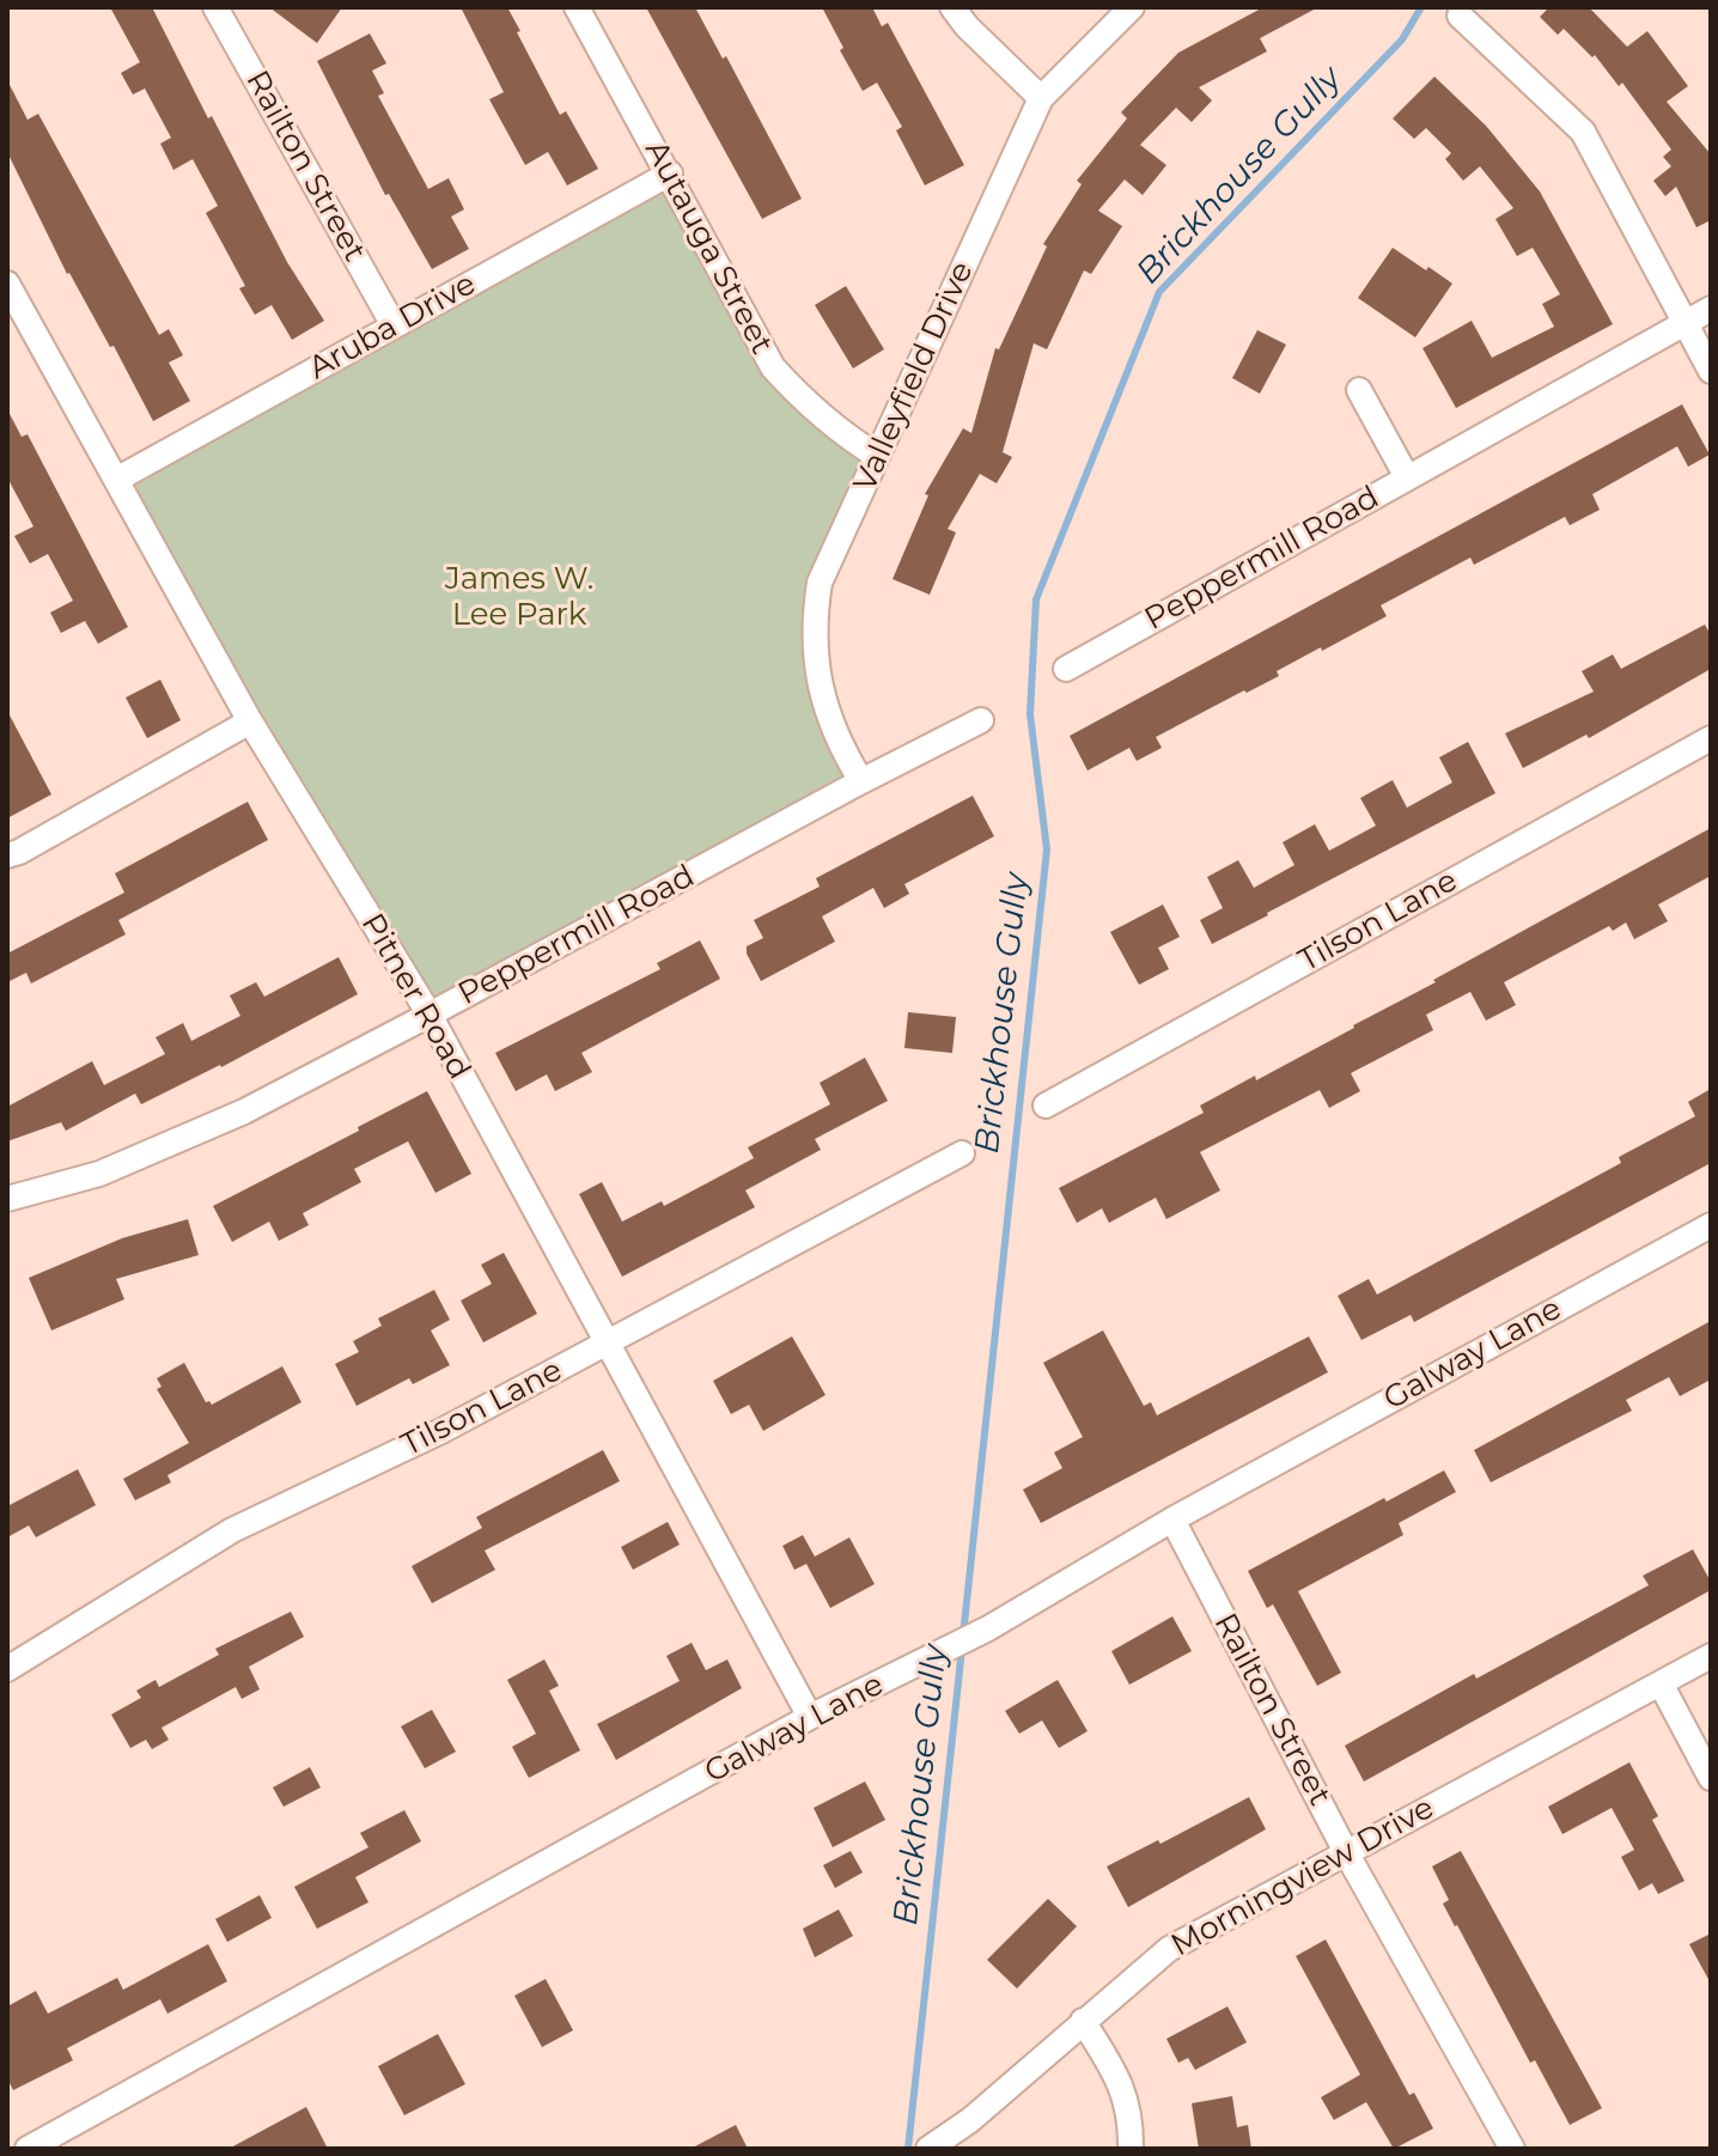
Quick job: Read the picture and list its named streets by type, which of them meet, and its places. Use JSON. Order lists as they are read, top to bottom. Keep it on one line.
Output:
{"streets":{"street":["Railton Street","Autauga Street","Aruba Drive","Valleyfield Drive","Peppermill Road","Tilson Lane","Pitner Road","Galway Lane","Morningview Drive"]},"crossings":[["Railton Street","Aruba Drive"],["Railton Street","Galway Lane"],["Railton Street","Morningview Drive"],["Autauga Street","Aruba Drive"],["Autauga Street","Valleyfield Drive"],["Aruba Drive","Pitner Road"],["Valleyfield Drive","Peppermill Road"],["Peppermill Road","Pitner Road"],["Tilson Lane","Pitner Road"],["Pitner Road","Galway Lane"]],"water":["Brickhouse Gully"],"parks":["James W. Lee Park"]}
